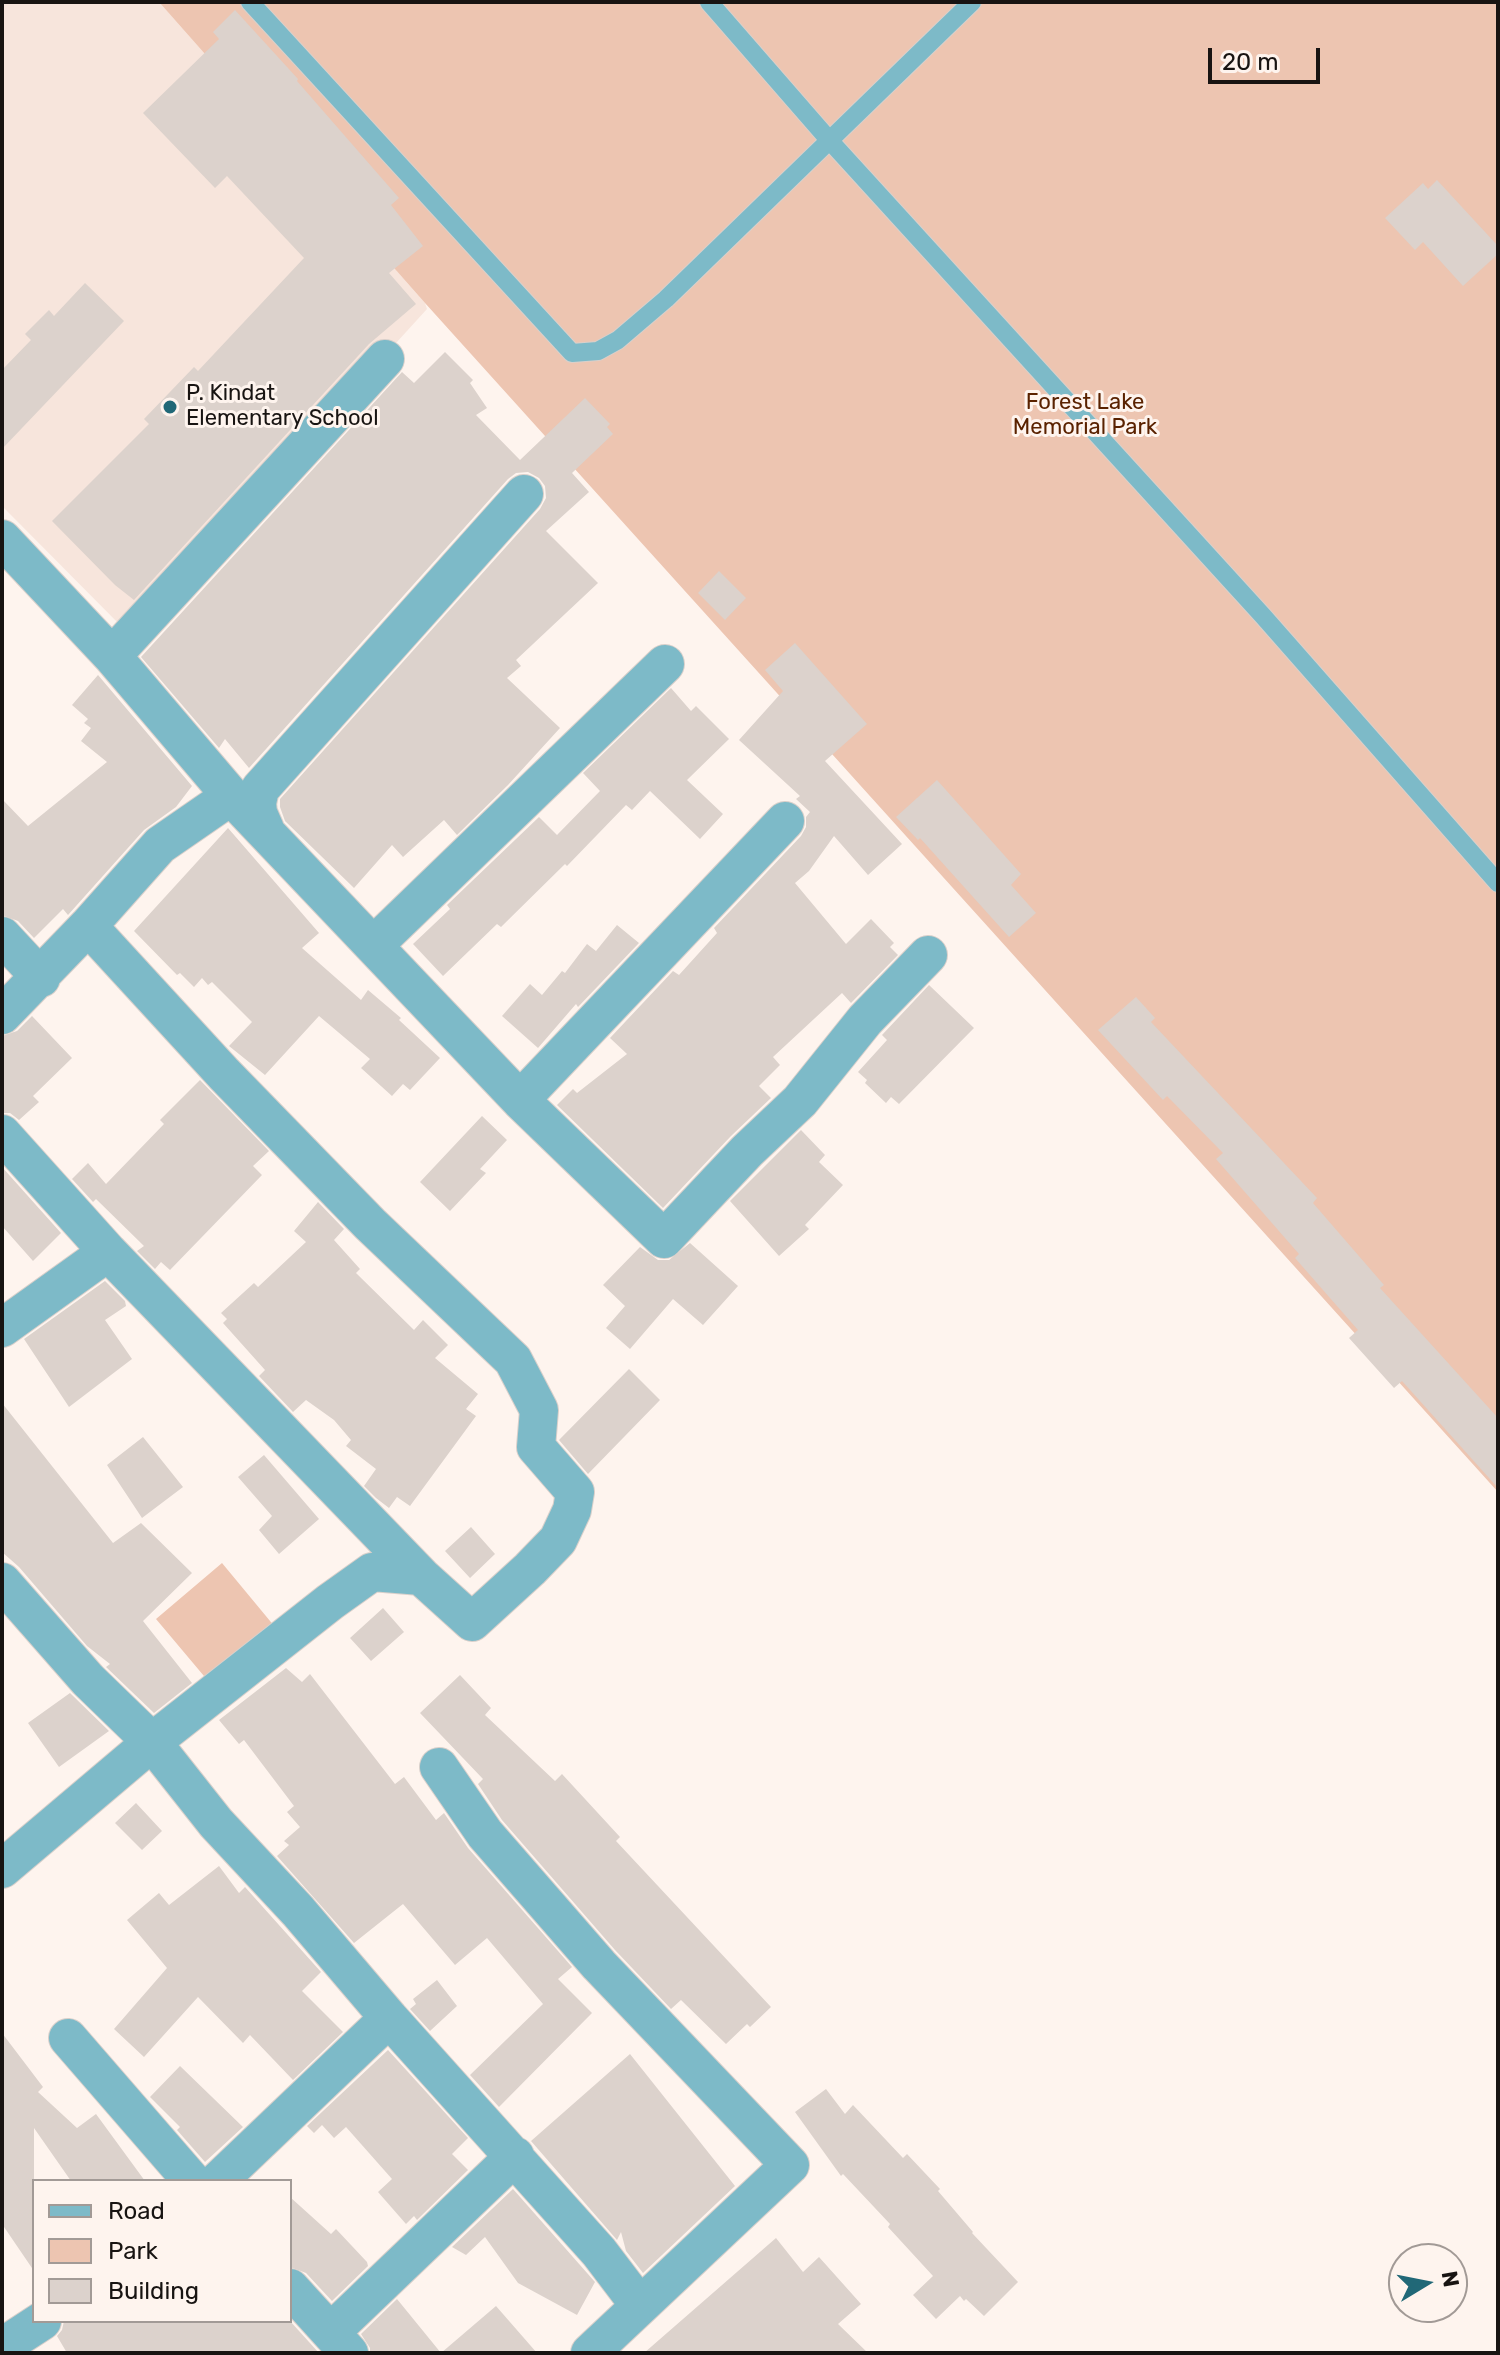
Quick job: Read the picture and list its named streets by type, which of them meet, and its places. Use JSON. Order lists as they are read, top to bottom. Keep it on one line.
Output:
{"parks":["Forest Lake Memorial Park"],"places":["P. Kindat Elementary School"],"legend":["Road","Park","Building"],"scale_bar":"20 m","north":"right"}
